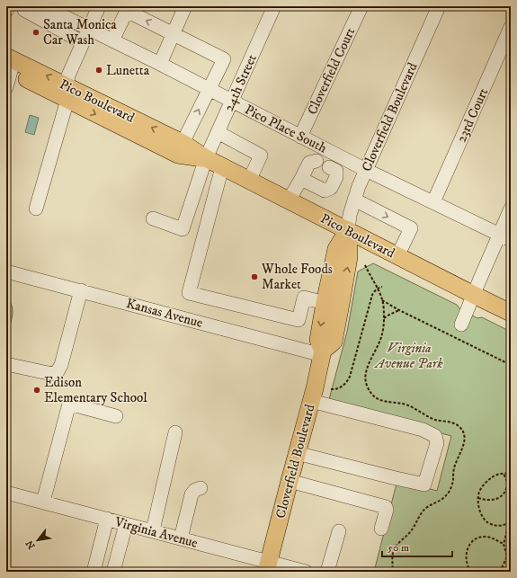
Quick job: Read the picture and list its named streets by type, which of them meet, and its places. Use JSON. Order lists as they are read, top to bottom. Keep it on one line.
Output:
{"streets":{"main road":["Pico Boulevard","Cloverfield Boulevard"],"street":["Cloverfield Court","24th Street","23rd Court","Pico Place South","Kansas Avenue","Virginia Avenue"]},"crossings":[["Cloverfield Court","Pico Place South"],["24th Street","Pico Boulevard"],["24th Street","Pico Place South"],["Pico Boulevard","Cloverfield Boulevard"],["23rd Court","Pico Place South"],["Cloverfield Boulevard","Pico Place South"],["Cloverfield Boulevard","Kansas Avenue"],["Cloverfield Boulevard","Virginia Avenue"]],"parks":["Virginia Avenue Park"],"places":["Santa Monica Car Wash","Lunetta","Whole Foods Market","Edison Elementary School"],"scale_bar":"50 m","north":"bottom left"}
